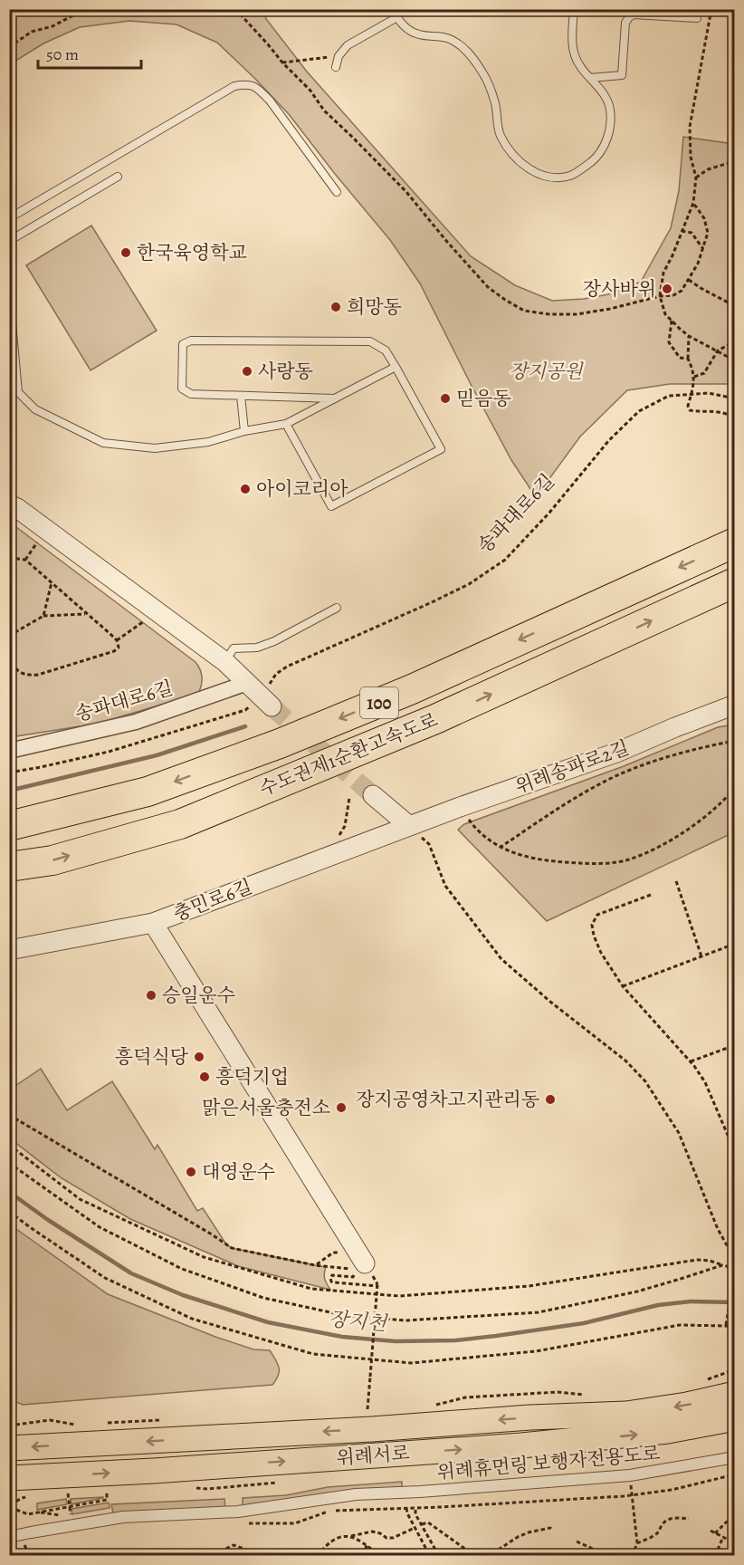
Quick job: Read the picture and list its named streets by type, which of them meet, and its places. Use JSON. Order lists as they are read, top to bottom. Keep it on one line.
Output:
{"streets":{"highway":["100","수도권제1순환고속도로"],"main road":["위례서로"],"street":["송파대로6길","위례송파로2길","충민로6길","위례휴먼링 보행자전용도로"]},"crossings":[["위례송파로2길","충민로6길"]],"water":["장지천"],"parks":["장지공원"],"places":["한국육영학교","장사바위","희망동","사랑동","믿음동","아이코리아","승일운수","흥덕식당","흥덕기업","장지공영차고지관리동","맑은서울충전소","대영운수"],"scale_bar":"50 m"}
